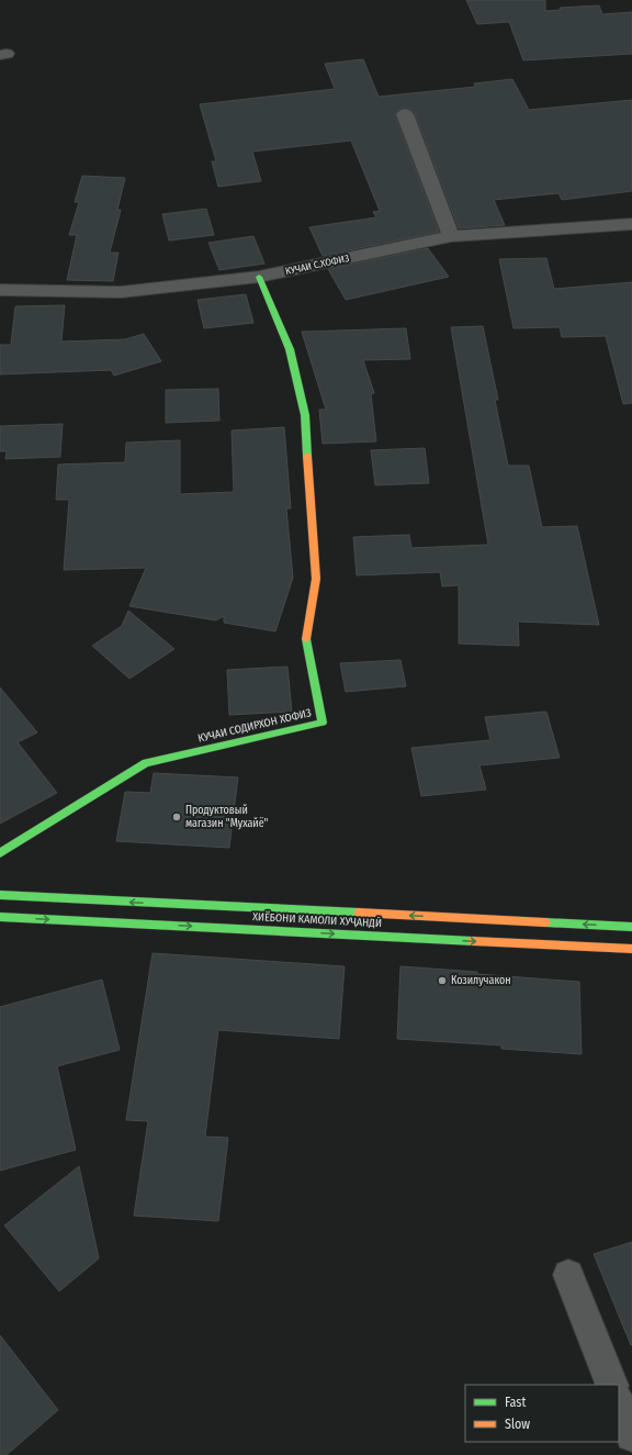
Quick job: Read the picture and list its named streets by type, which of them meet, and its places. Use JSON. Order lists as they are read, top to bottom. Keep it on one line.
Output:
{"streets":{"main road":["КУЧАИ СОДИРХОН ХОФИЗ","ХИЁБОНИ КАМОЛИ ХУҶАНДӢ"],"street":["КУЧАИ С.ХОФИЗ"]},"crossings":[["КУЧАИ С.ХОФИЗ","КУЧАИ СОДИРХОН ХОФИЗ"]],"places":["Продуктовый магазин \"Мухайё\"","Козилучакон"],"legend":["Fast","Slow"]}
